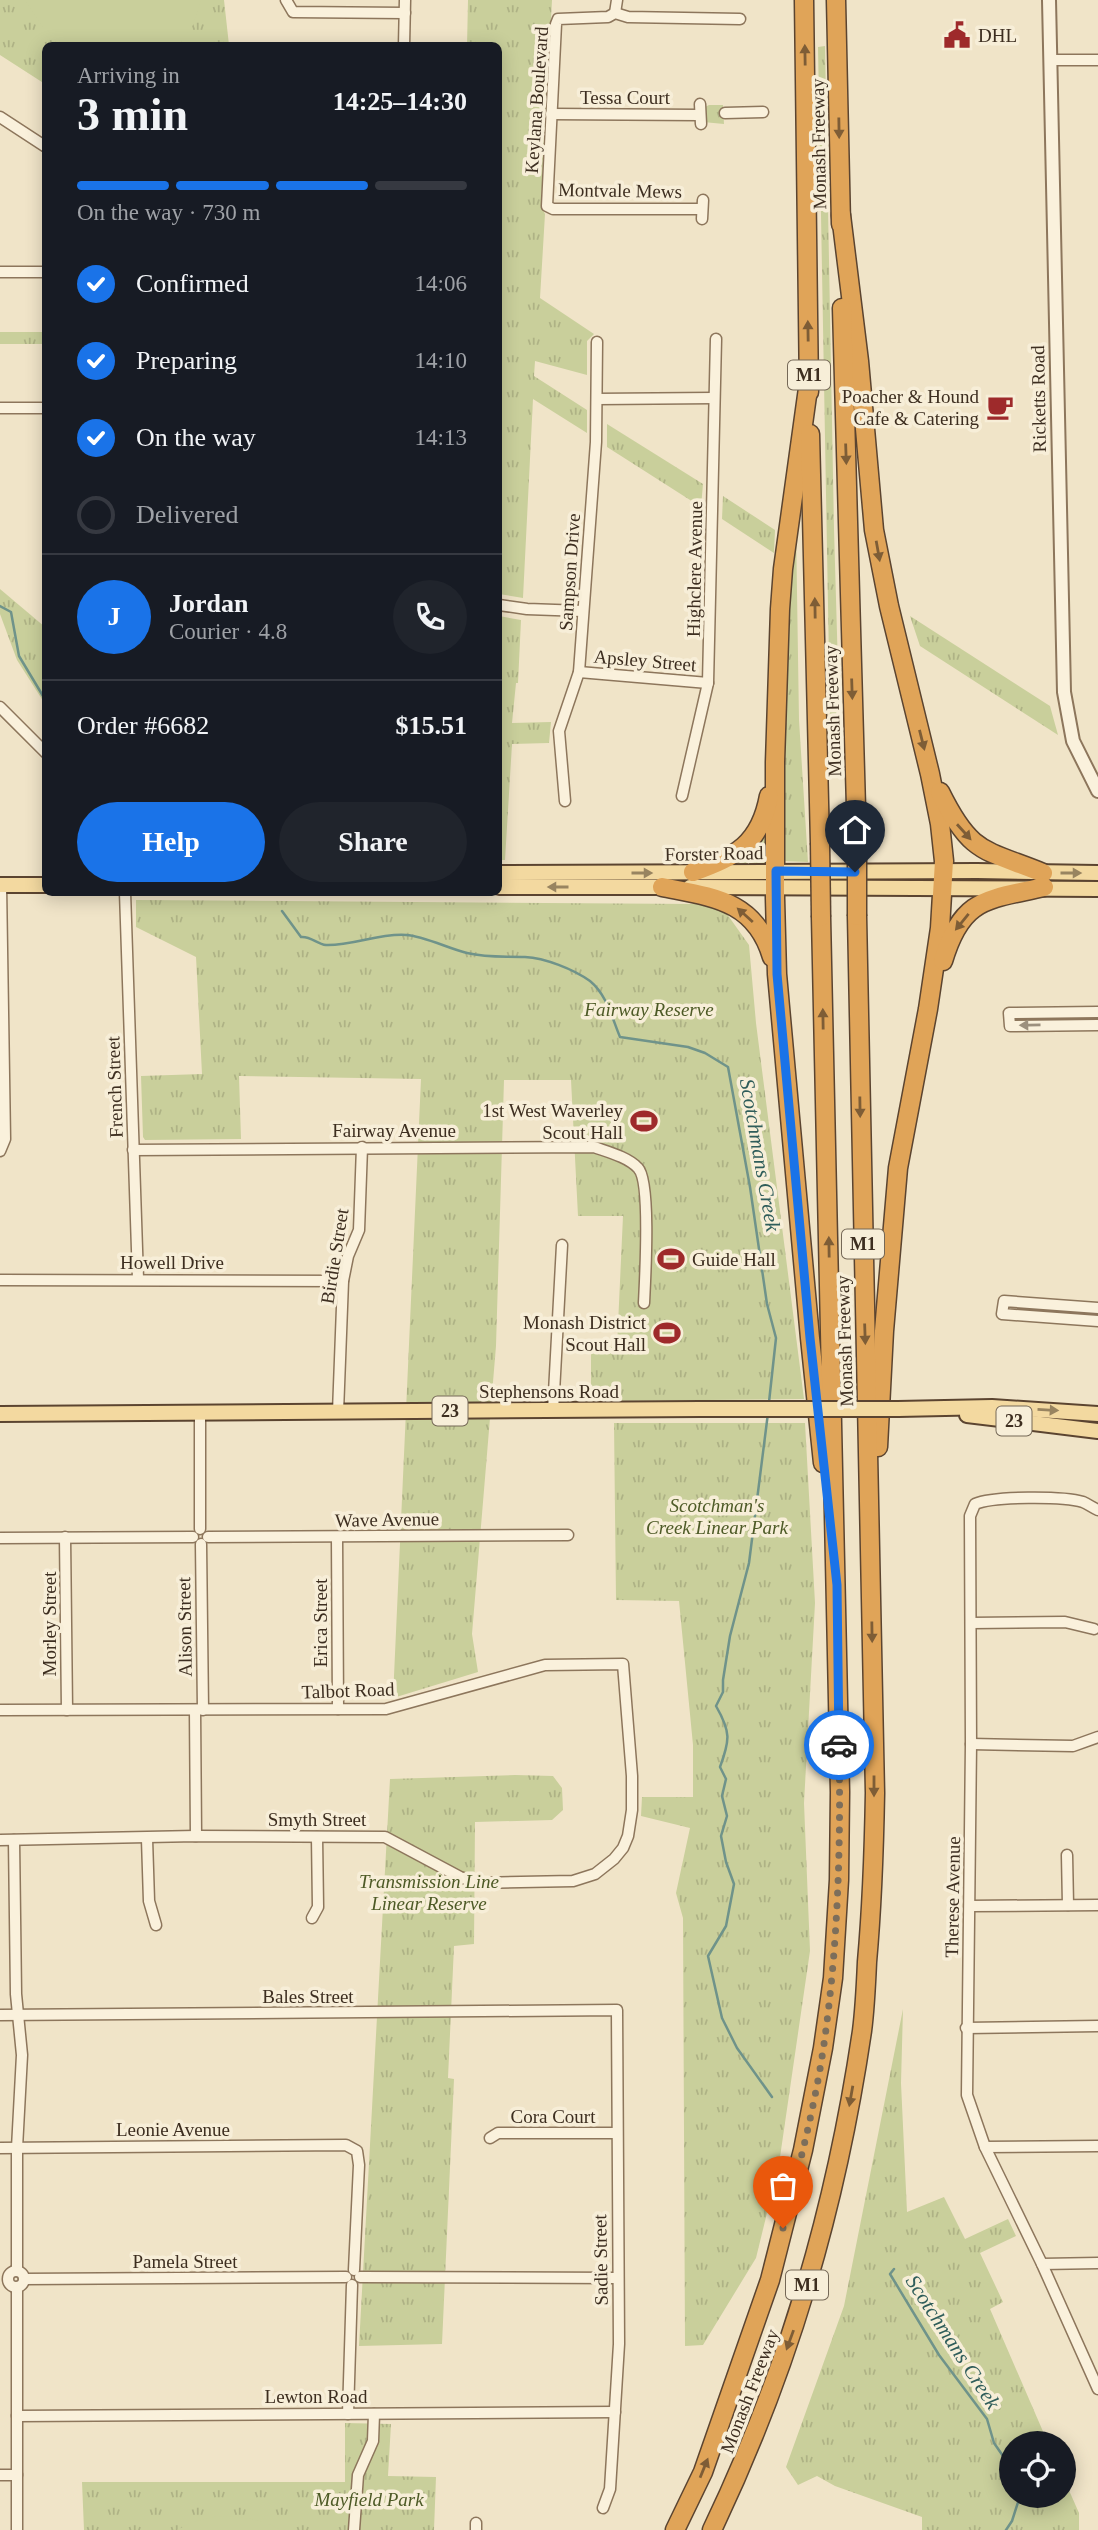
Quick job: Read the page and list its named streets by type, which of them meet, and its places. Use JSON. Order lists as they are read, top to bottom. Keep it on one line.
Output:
{"streets":{"highway":["Monash Freeway","M1"],"main road":["Forster Road","Stephensons Road","23"],"street":["Tessa Court","Keylana Boulevard","Montvale Mews","Ricketts Road","Highclere Avenue","Sampson Drive","Apsley Street","French Street","Fairway Avenue","Birdie Street","Howell Drive","Wave Avenue","Erica Street","Morley Street","Alison Street","Talbot Road","Smyth Street","Therese Avenue","Bales Street","Cora Court","Leonie Avenue","Sadie Street","Pamela Street","Lewton Road"]},"crossings":[["Tessa Court","Keylana Boulevard"],["Keylana Boulevard","Montvale Mews"],["Highclere Avenue","Apsley Street"],["Sampson Drive","Apsley Street"],["French Street","Fairway Avenue"],["French Street","Howell Drive"],["Fairway Avenue","Birdie Street"],["Birdie Street","Howell Drive"],["Birdie Street","Stephensons Road"],["Stephensons Road","Alison Street"],["Wave Avenue","Erica Street"],["Wave Avenue","Morley Street"],["Wave Avenue","Alison Street"],["Erica Street","Talbot Road"],["Morley Street","Talbot Road"],["Alison Street","Talbot Road"],["Alison Street","Smyth Street"],["Talbot Road","Smyth Street"],["Bales Street","Sadie Street"],["Cora Court","Sadie Street"],["Leonie Avenue","Pamela Street"],["Sadie Street","Pamela Street"],["Sadie Street","Lewton Road"]],"water":["Scotchmans Creek"],"parks":["Fairway Reserve","Scotchman's Creek Linear Park","Transmission Line Linear Reserve","Mayfield Park"],"places":{"public building":["DHL"],"cafe":["Poacher & Hound Cafe & Catering"],"sports":["1st West Waverley Scout Hall","Guide Hall","Monash District Scout Hall"]},"page":{"heading":["3 min","Arriving in","14:25–14:30"],"panel":["Jordan","Courier · 4.8","Order #6682","$15.51"],"bar":"On the way · 730 m","list":[["Confirmed","14:06"],["Preparing","14:10"],["On the way","14:13"],"Delivered"],"round":"J","buttons":["Help","Share"]}}
